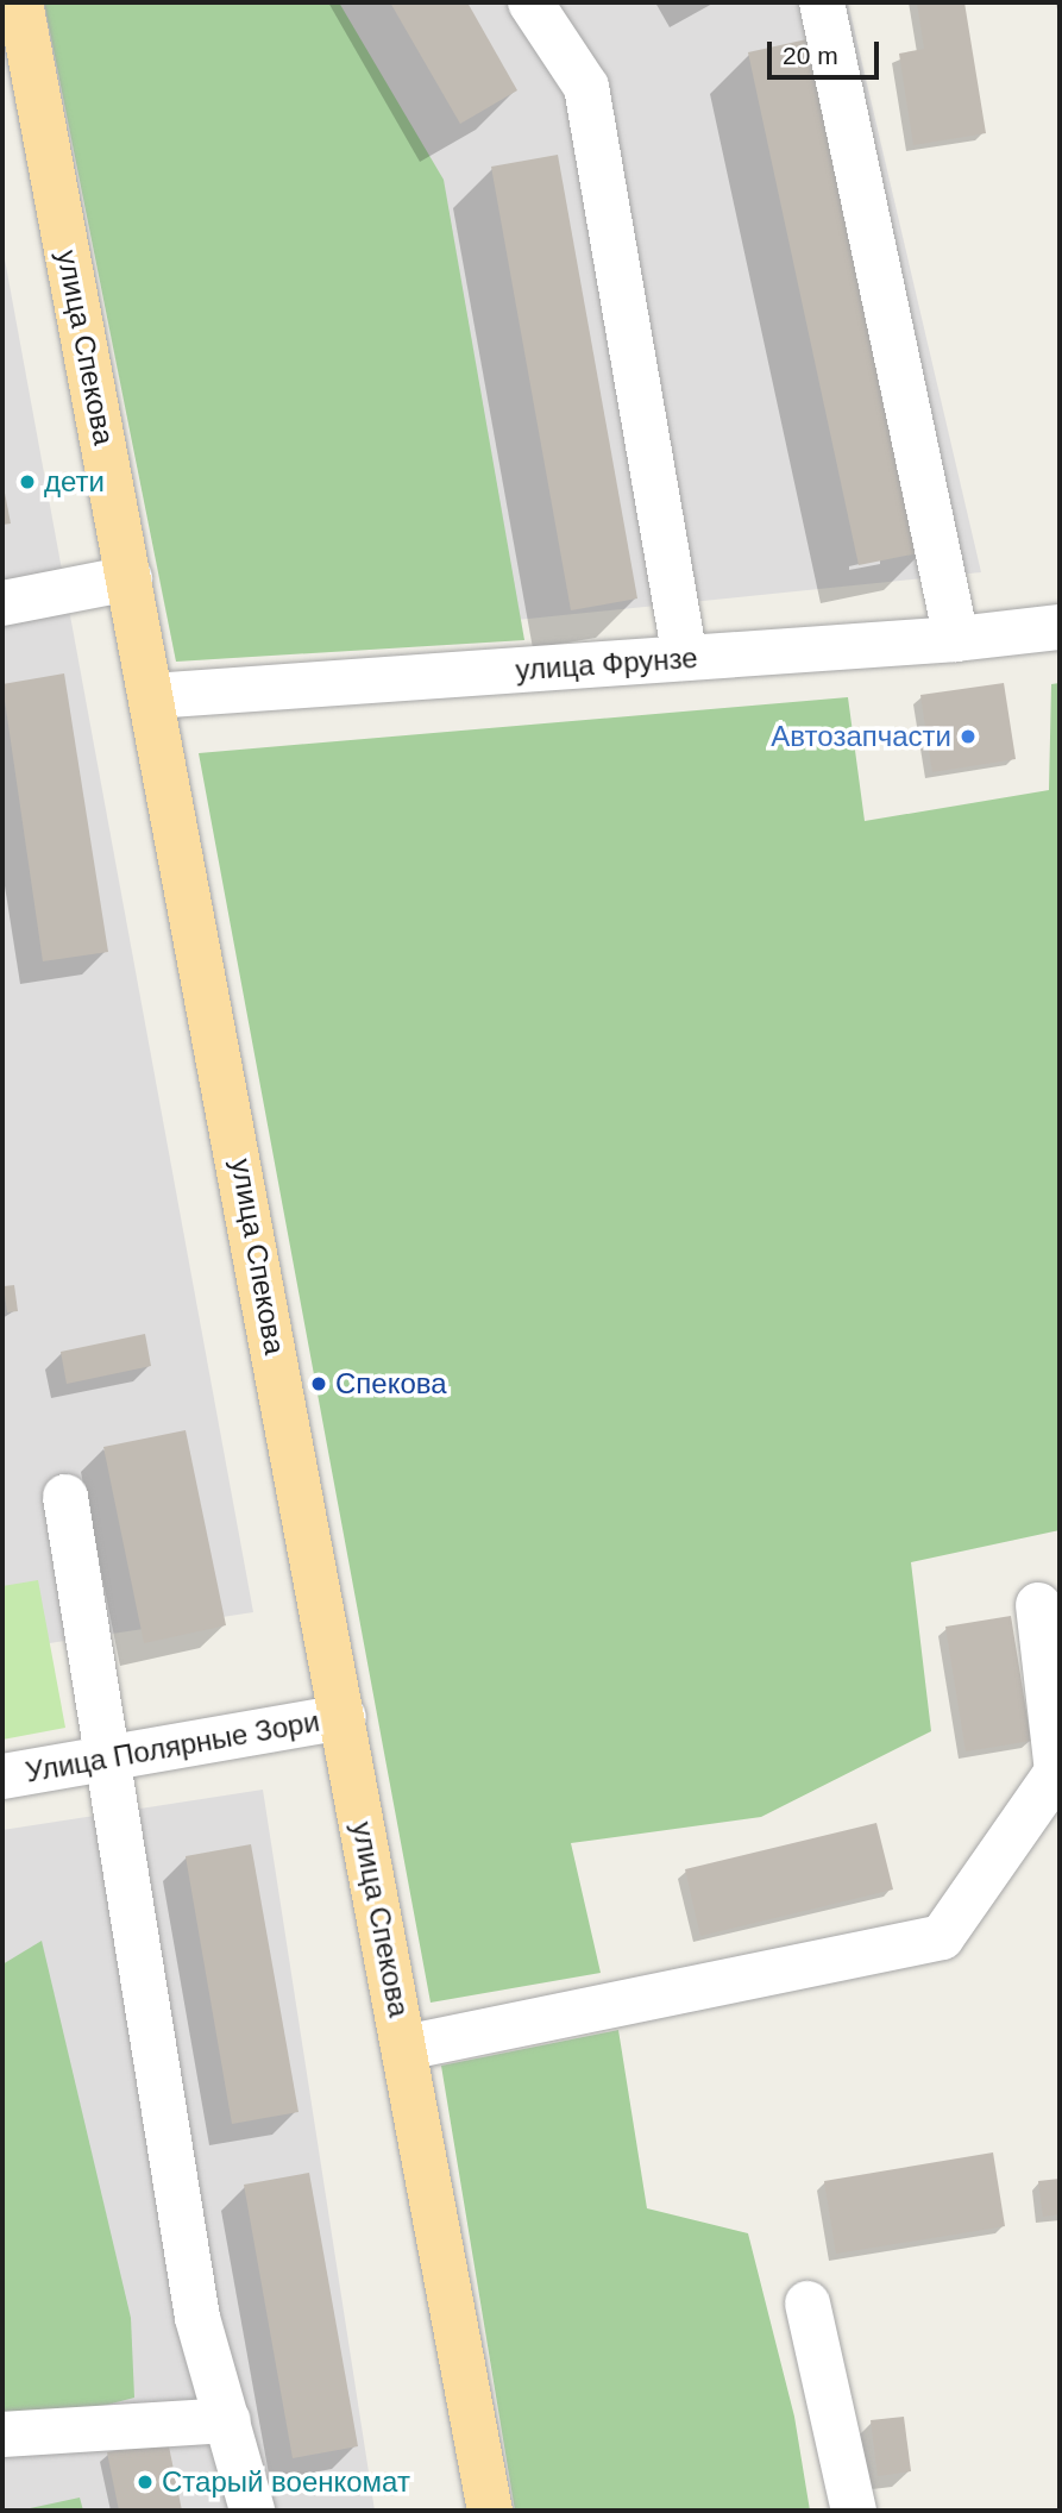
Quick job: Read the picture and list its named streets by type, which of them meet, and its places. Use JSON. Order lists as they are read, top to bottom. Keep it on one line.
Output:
{"streets":{"main road":["улица Спекова"],"street":["улица Фрунзе","Улица Полярные Зори"]},"crossings":[["улица Спекова","улица Фрунзе"],["улица Спекова","Улица Полярные Зори"]],"places":["дети","Автозапчасти","Спекова","Старый военкомат"],"scale_bar":"20 m"}
